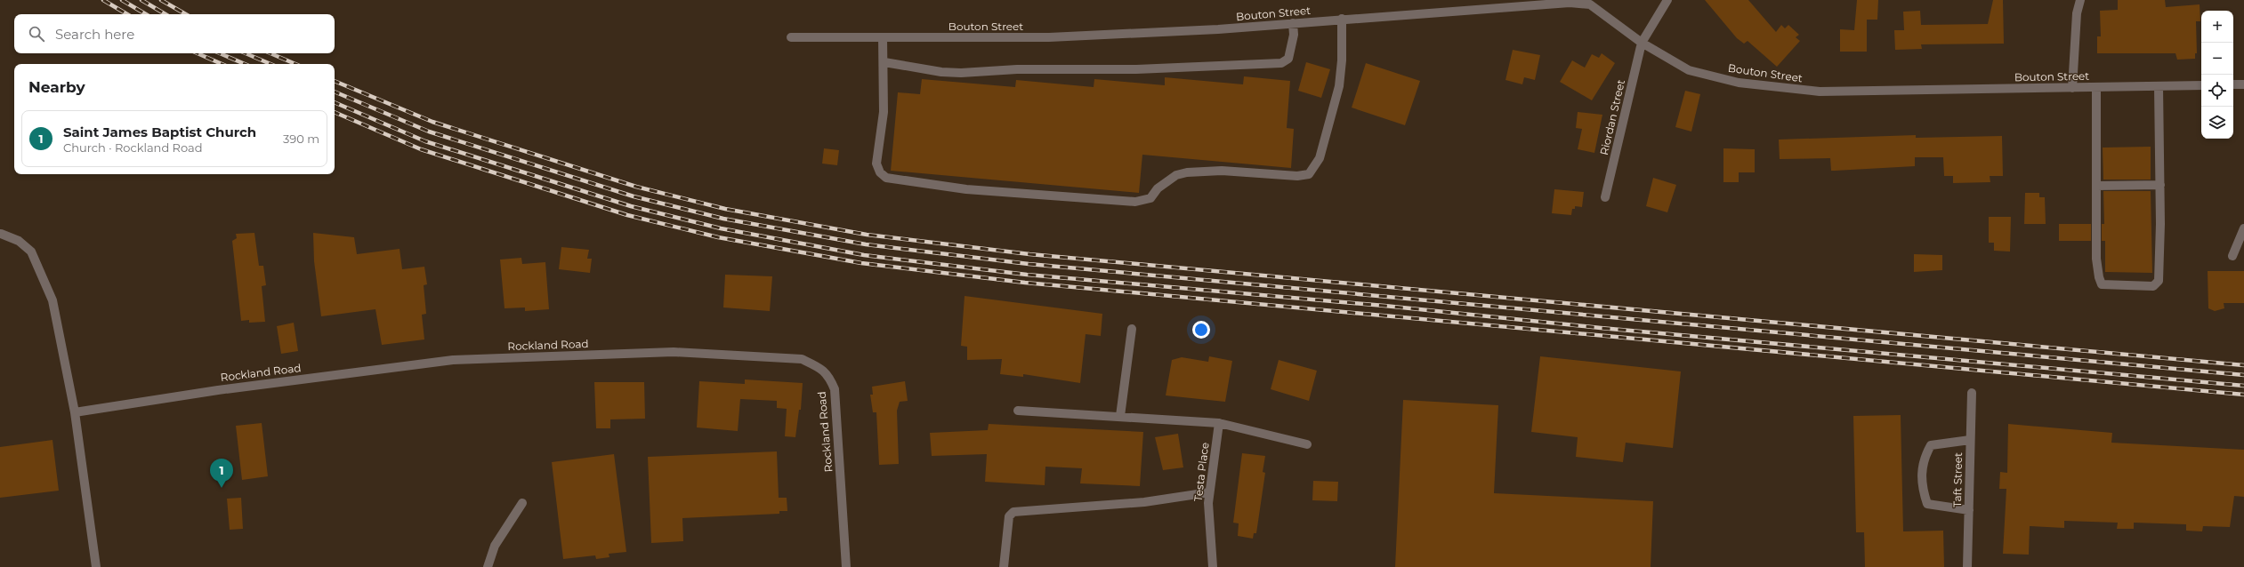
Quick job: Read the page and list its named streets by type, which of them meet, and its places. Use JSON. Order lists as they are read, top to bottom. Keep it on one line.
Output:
{"streets":{"street":["Bouton Street","Riordan Street","Rockland Road","Testa Place","Taft Street"]},"crossings":[["Bouton Street","Riordan Street"]],"page":{"map_buttons":["+","−"],"search":"Search here","heading":"Nearby","list":[{"mark":"1","name":"Saint James Baptist Church","note":"Church · Rockland Road","value":"390 m"}],"pins":"1"}}
